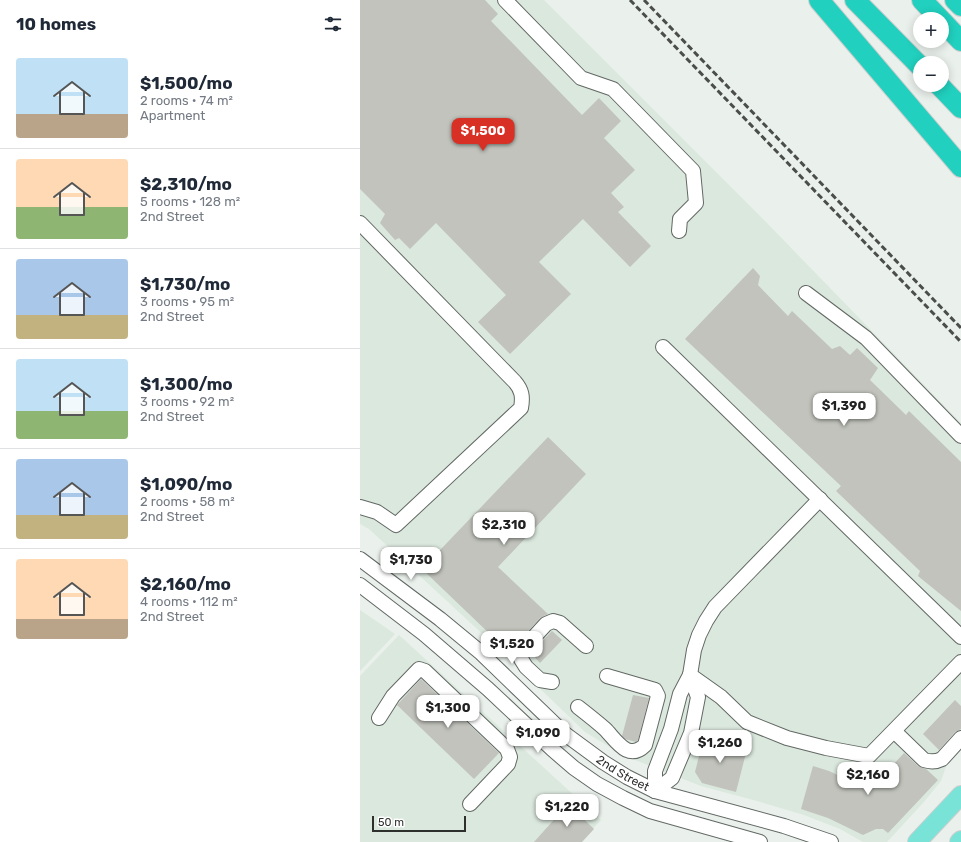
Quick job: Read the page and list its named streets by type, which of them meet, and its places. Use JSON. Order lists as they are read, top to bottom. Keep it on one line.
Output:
{"streets":{"street":["2nd Street"]},"scale_bar":"50 m","page":{"heading":"10 homes","map_buttons":["+","−"],"list":[{"name":"$1,500/mo","note":"2 rooms · 74 m² · Apartment"},{"name":"$2,310/mo","note":"5 rooms · 128 m² · 2nd Street"},{"name":"$1,730/mo","note":"3 rooms · 95 m² · 2nd Street"},{"name":"$1,300/mo","note":"3 rooms · 92 m² · 2nd Street"},{"name":"$1,090/mo","note":"2 rooms · 58 m² · 2nd Street"},{"name":"$2,160/mo","note":"4 rooms · 112 m² · 2nd Street"}],"price":["$1,500","$1,390","$2,310","$1,730","$1,520","$1,300","$1,090","$1,260","$2,160","$1,220"],"scale":"50 m"}}
